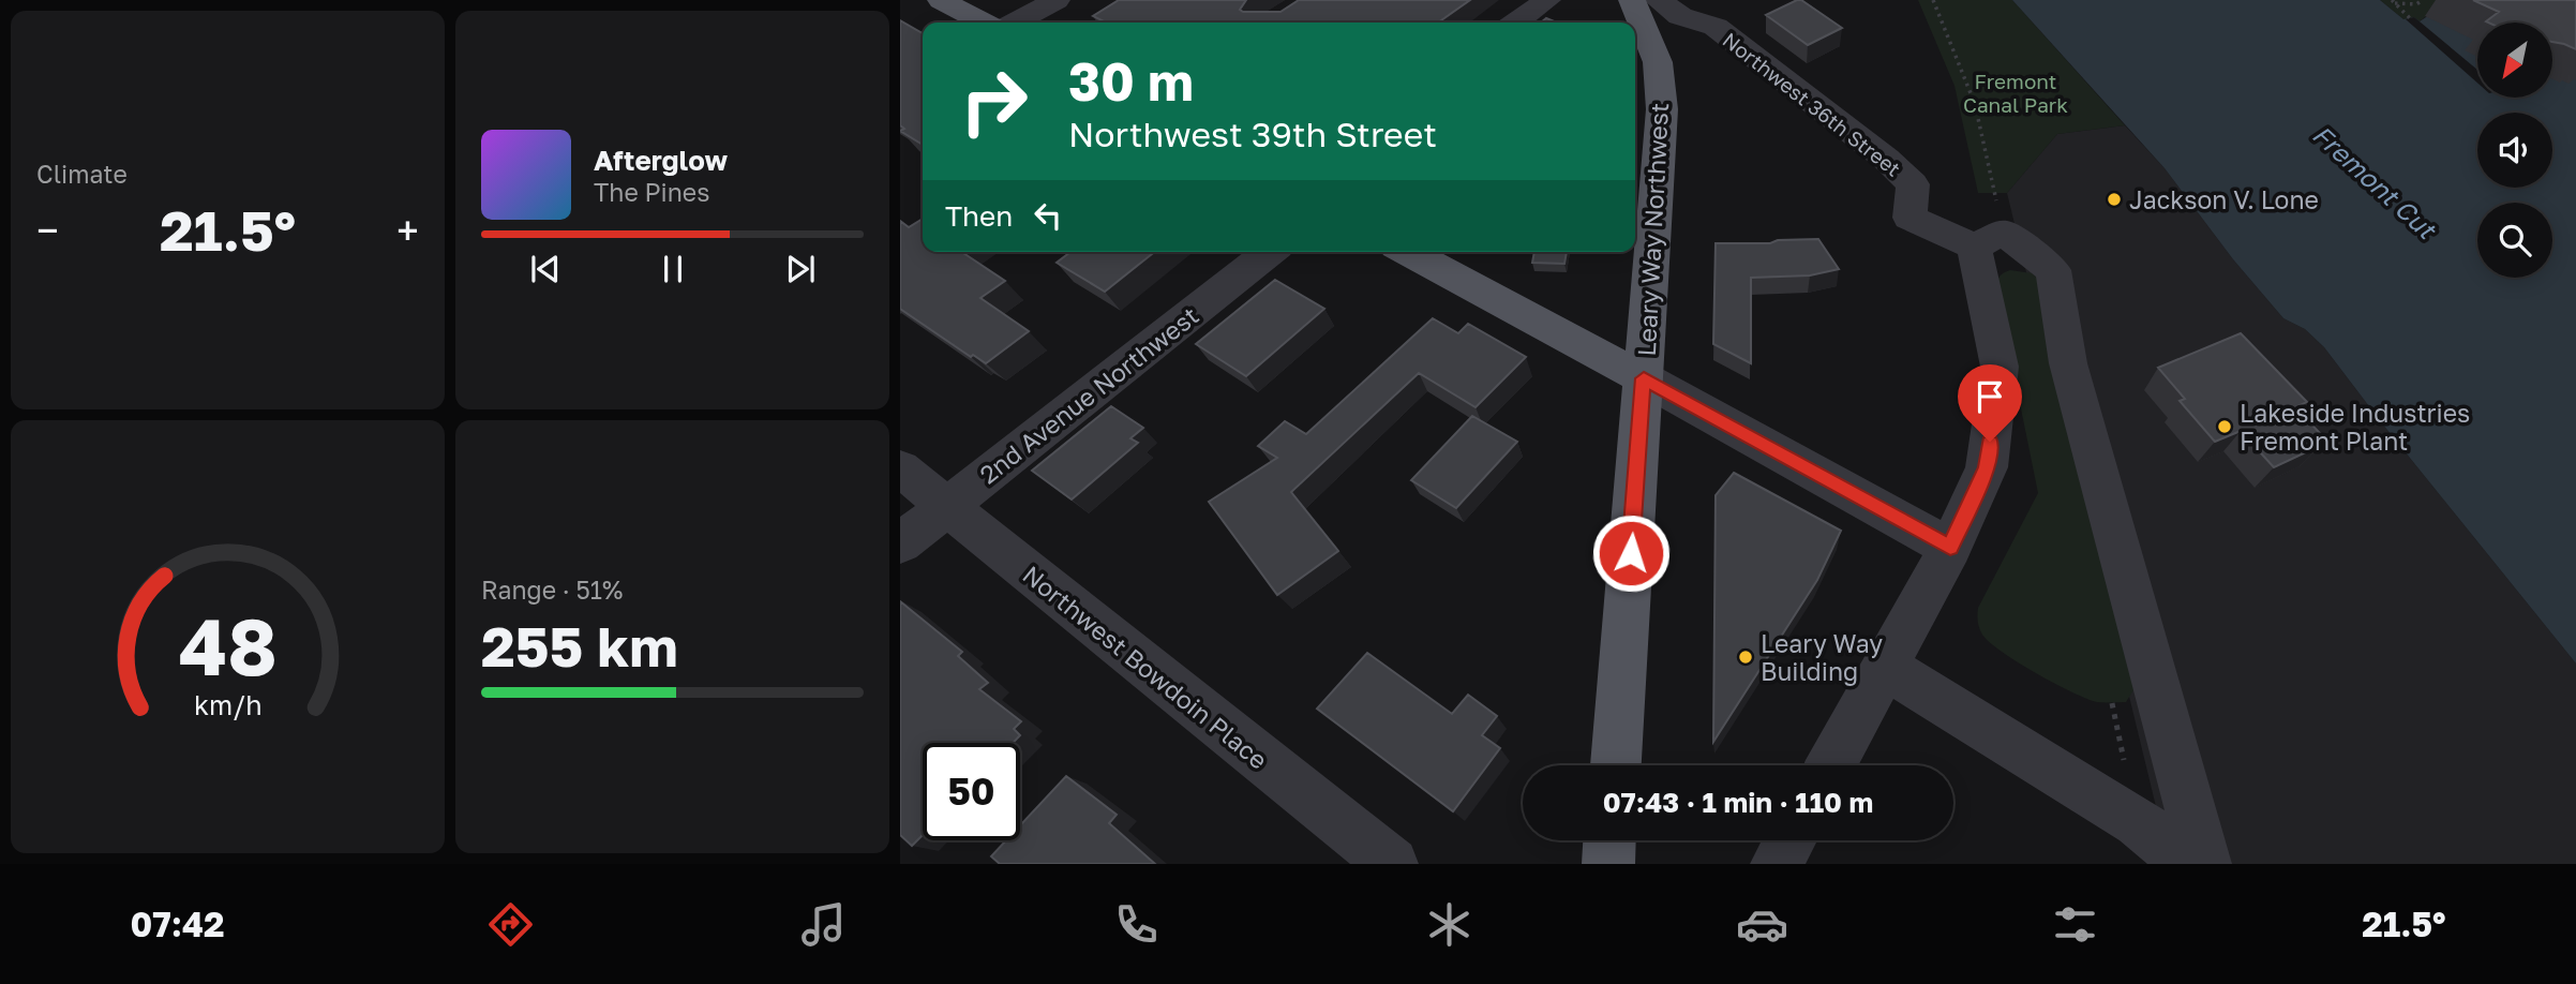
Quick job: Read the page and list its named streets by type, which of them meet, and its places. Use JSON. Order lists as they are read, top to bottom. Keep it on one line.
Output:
{"streets":{"main road":["Leary Way Northwest"],"street":["Northwest 36th Street","2nd Avenue Northwest","Northwest Bowdoin Place"]},"crossings":[["Northwest 36th Street","Leary Way Northwest"],["2nd Avenue Northwest","Northwest Bowdoin Place"]],"water":["Fremont Cut"],"parks":["Fremont Canal Park"],"places":["Jackson V. Lone","Lakeside Industries Fremont Plant","Leary Way Building"],"north":"bottom left","page":{"tile":["Climate",["Range · 51%","255 km"]],"turn":["30 m","Northwest 39th Street"],"song":["Afterglow","The Pines"],"then":"Then","heat":["−","21.5°","+"],"limit":"50","trip":"07:43 · 1 min · 110 m","tabs":["07:42","21.5°"],"gauge":["48","km/h"]}}
